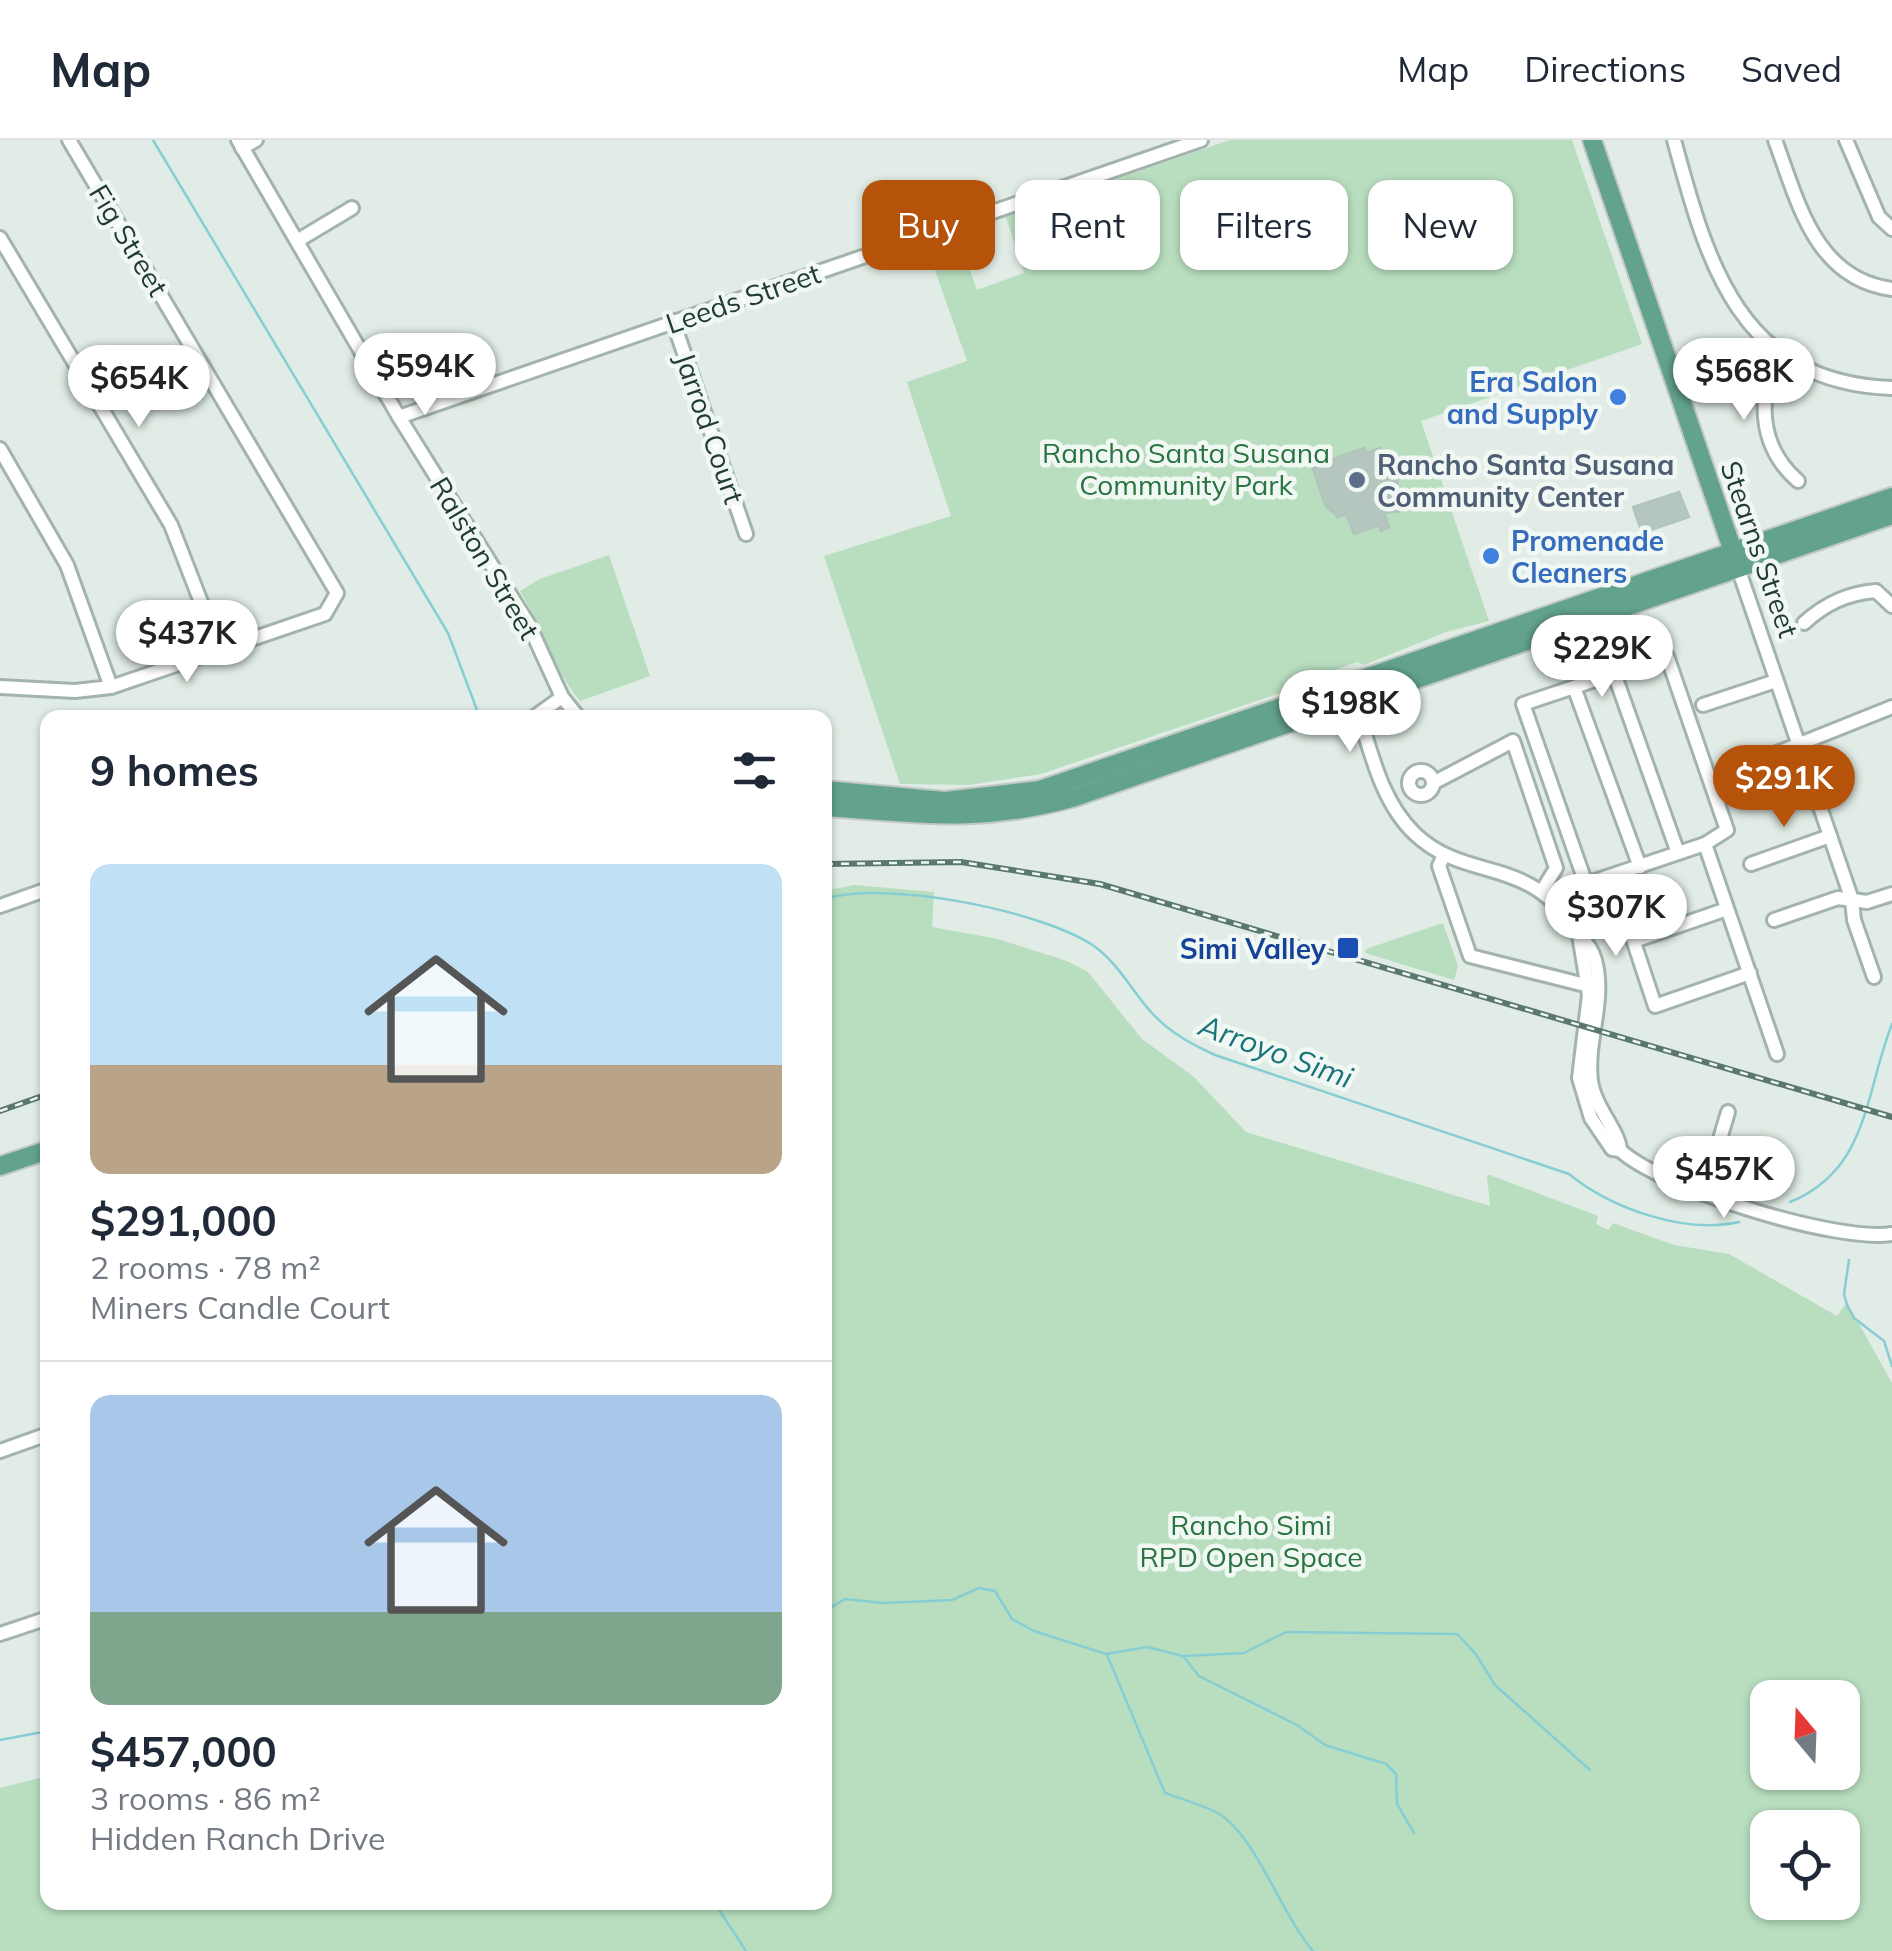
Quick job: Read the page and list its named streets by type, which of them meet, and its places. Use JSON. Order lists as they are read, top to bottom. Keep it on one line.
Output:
{"streets":{"main road":["Stearns Street"],"street":["Fig Street","Leeds Street","Jarrod Court","Ralston Street"]},"crossings":[["Leeds Street","Jarrod Court"],["Leeds Street","Ralston Street"]],"water":["Arroyo Simi"],"parks":["Rancho Santa Susana Community Park","Rancho Simi RPD Open Space"],"places":{"other":["Era Salon and Supply","Rancho Santa Susana Community Center","Promenade Cleaners"],"transit":["Simi Valley"]},"north":"top","page":{"header":"Map","nav":["Map","Directions","Saved"],"chip":["Buy","Rent","Filters","New"],"price":["$594K","$568K","$654K","$437K","$229K","$198K","$291K","$307K","$457K"],"heading":"9 homes","list":[{"name":"$291,000","note":"2 rooms · 78 m² · Miners Candle Court"},{"name":"$457,000","note":"3 rooms · 86 m² · Hidden Ranch Drive"}]}}
